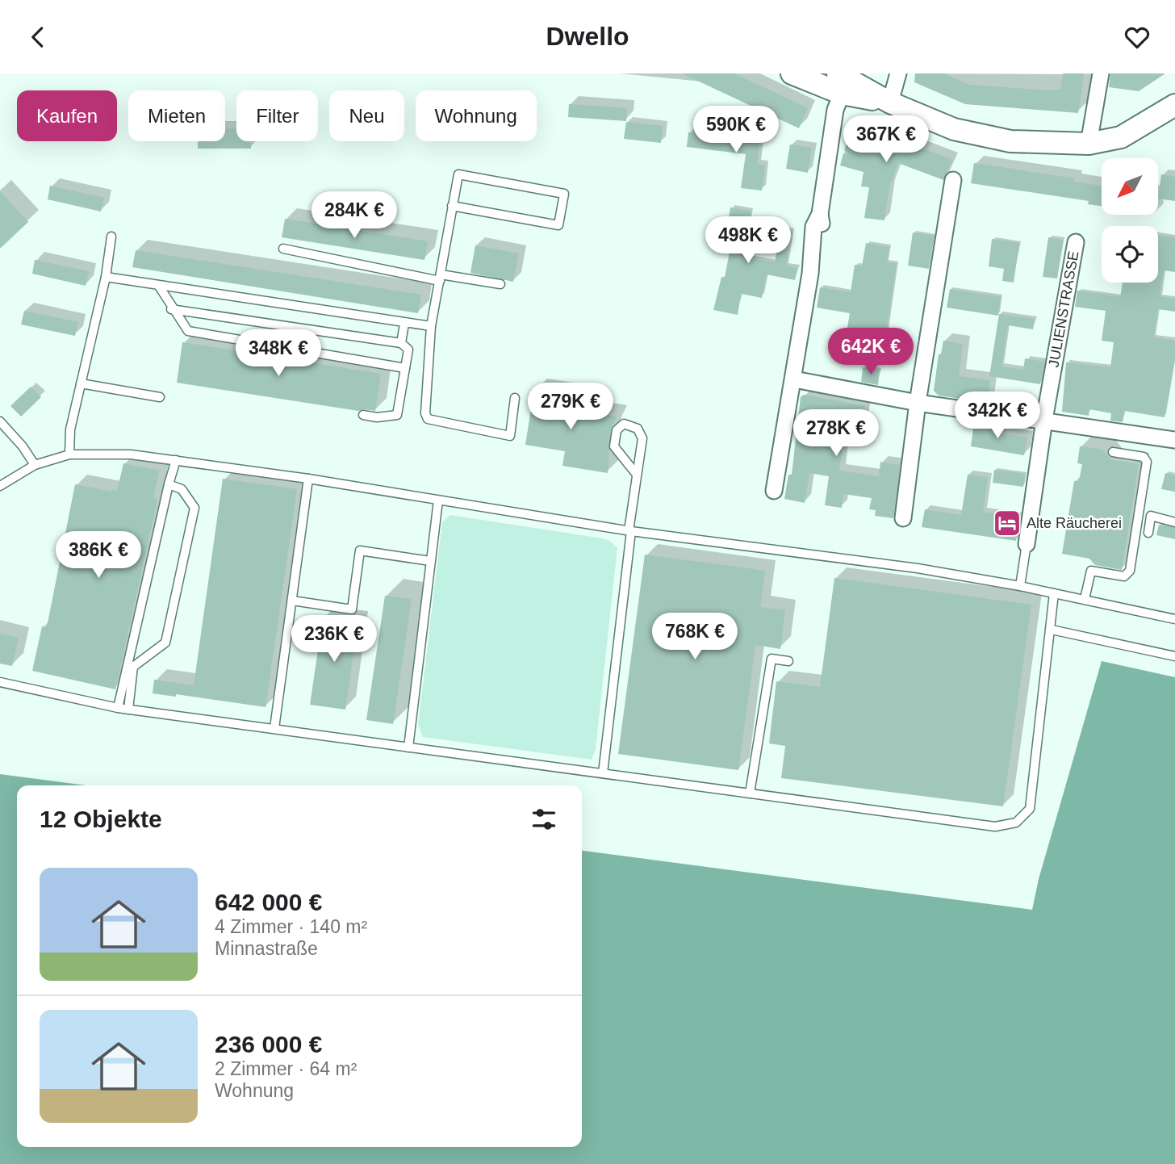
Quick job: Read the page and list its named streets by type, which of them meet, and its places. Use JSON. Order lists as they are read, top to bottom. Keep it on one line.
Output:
{"streets":{"street":["JULIENSTRASSE"]},"places":{"hotel":["Alte Räucherei"]},"north":"bottom left","page":{"header":"Dwello","chip":["Kaufen","Mieten","Filter","Neu","Wohnung"],"price":["590K €","367K €","284K €","498K €","642K €","348K €","279K €","342K €","278K €","386K €","768K €","236K €"],"heading":"12 Objekte","list":[{"name":"642 000 €","note":"4 Zimmer · 140 m² · Minnastraße"},{"name":"236 000 €","note":"2 Zimmer · 64 m² · Wohnung"}]}}
